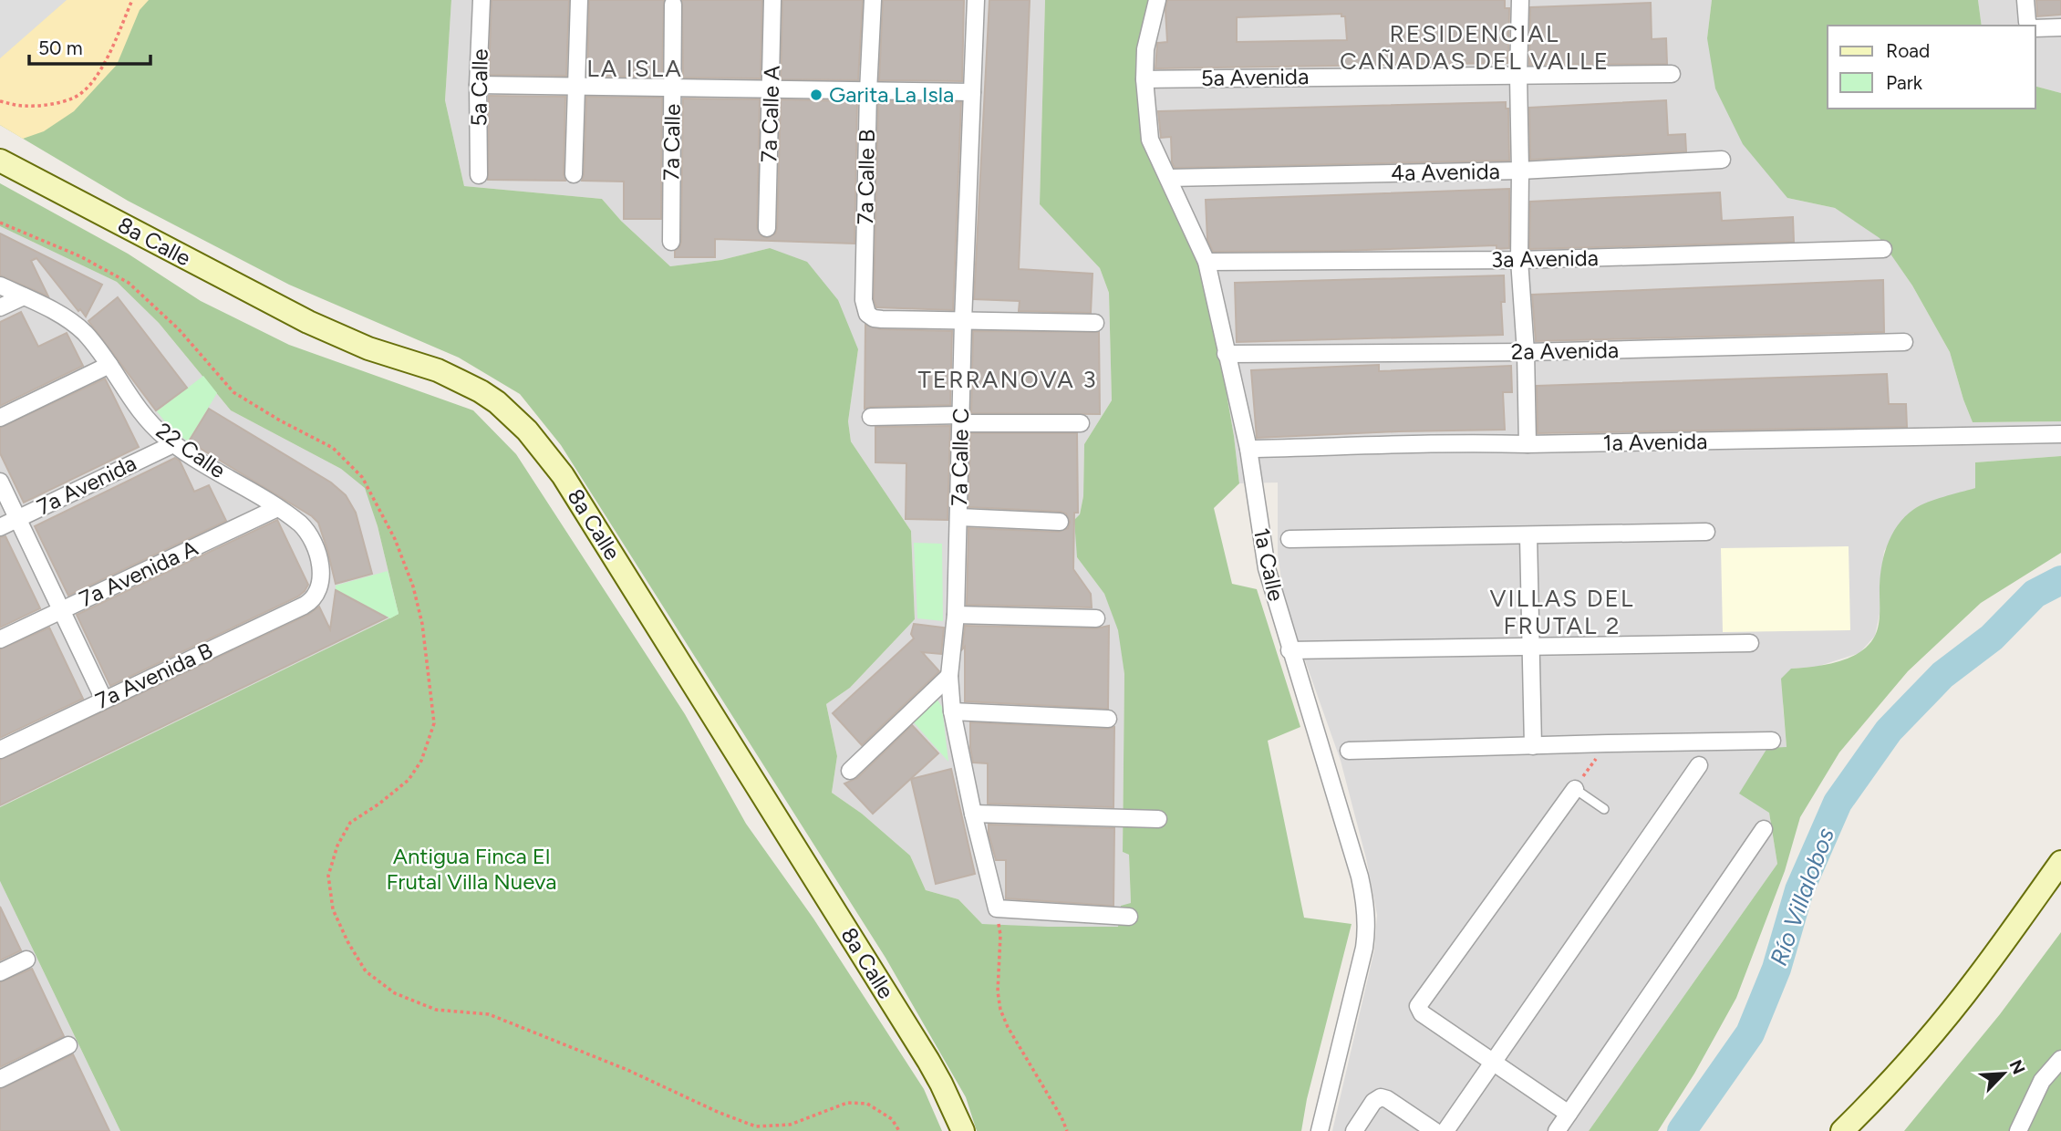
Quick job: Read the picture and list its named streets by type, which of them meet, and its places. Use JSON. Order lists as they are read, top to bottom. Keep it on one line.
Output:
{"streets":{"main road":["8a Calle"],"street":["5a Avenida","5a Calle","7a Calle A","7a Calle","4a Avenida","7a Calle B","3a Avenida","2a Avenida","1a Avenida","22 Calle","7a Calle C","7a Avenida","1a Calle","7a Avenida A","7a Avenida B"]},"crossings":[["5a Avenida","1a Calle"],["4a Avenida","1a Calle"],["7a Calle B","7a Calle C"],["3a Avenida","1a Calle"],["2a Avenida","1a Calle"],["1a Avenida","1a Calle"],["22 Calle","7a Avenida"],["22 Calle","7a Avenida A"],["22 Calle","7a Avenida B"]],"districts":["RESIDENCIAL CAÑADAS DEL VALLE","LA ISLA","TERRANOVA 3","VILLAS DEL FRUTAL 2"],"water":["Río Villalobos"],"parks":["Antigua Finca El Frutal Villa Nueva"],"places":["Garita La Isla"],"legend":["Road","Park"],"scale_bar":"50 m","north":"top right"}
